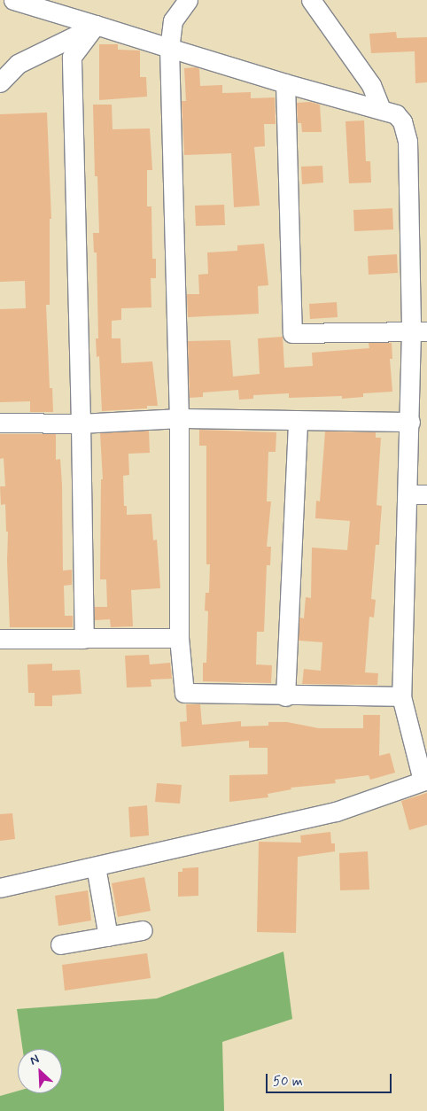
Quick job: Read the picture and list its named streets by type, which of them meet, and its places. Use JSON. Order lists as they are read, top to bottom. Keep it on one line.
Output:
{"scale_bar":"50 m","north":"top left"}
